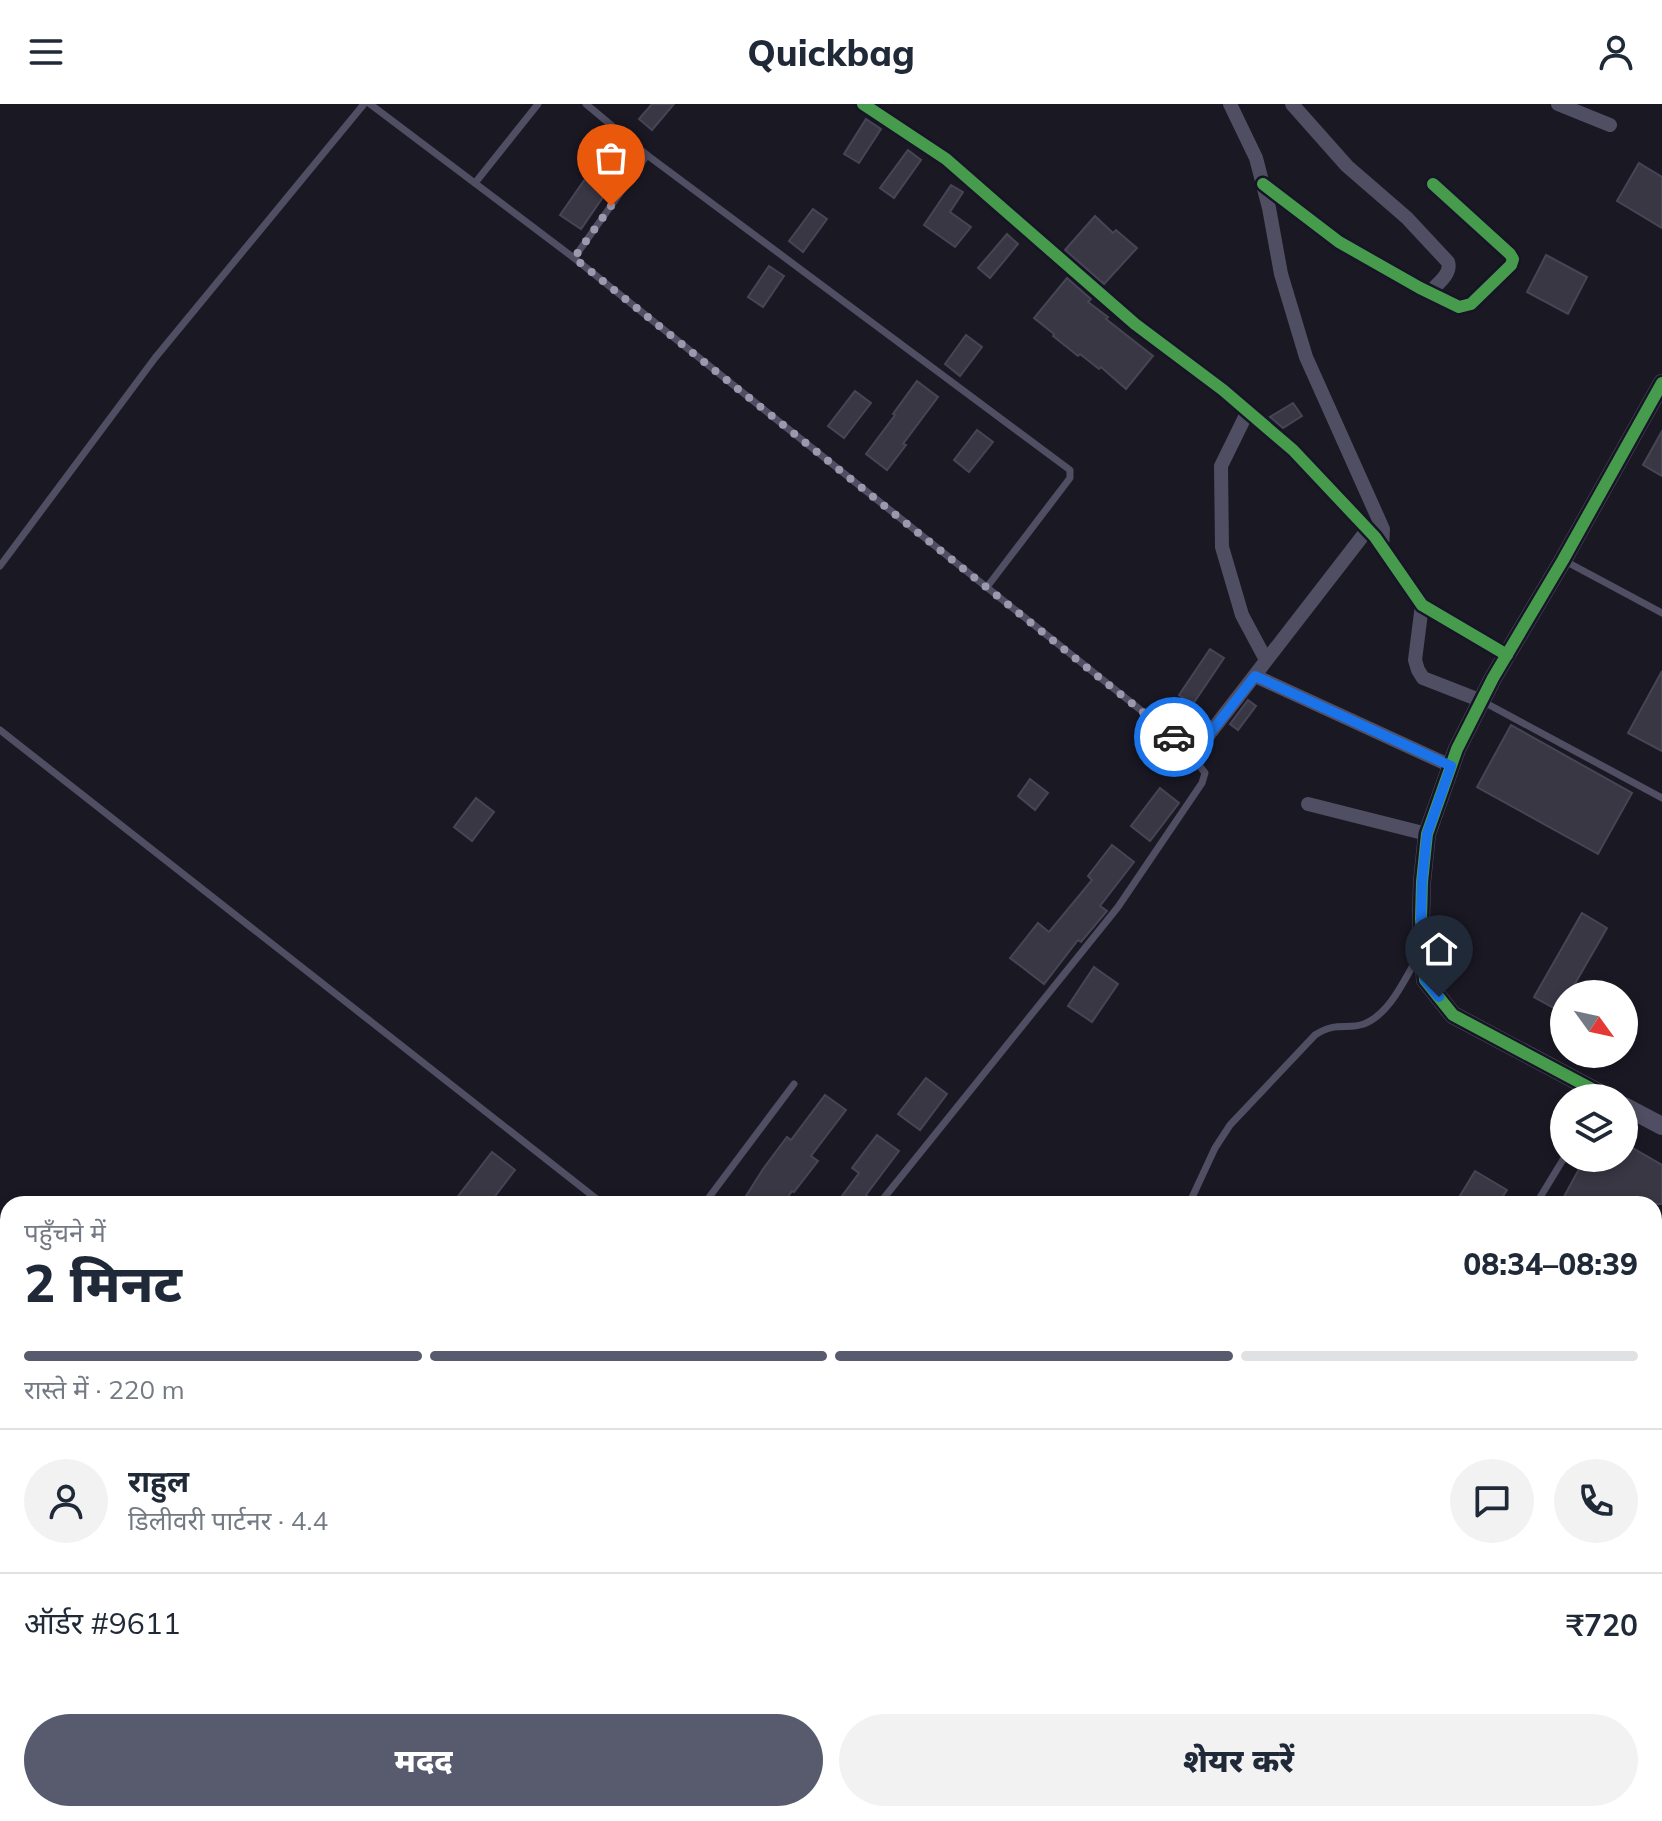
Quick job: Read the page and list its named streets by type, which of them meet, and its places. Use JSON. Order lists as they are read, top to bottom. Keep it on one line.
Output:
{"north":"bottom right","page":{"header":"Quickbag","heading":["2 मिनट","पहुँचने में","08:34–08:39"],"panel":["राहुल","डिलीवरी पार्टनर · 4.4","ऑर्डर #9611","₹720"],"bar":"रास्ते में · 220 m","buttons":["मदद","शेयर करें"]}}
